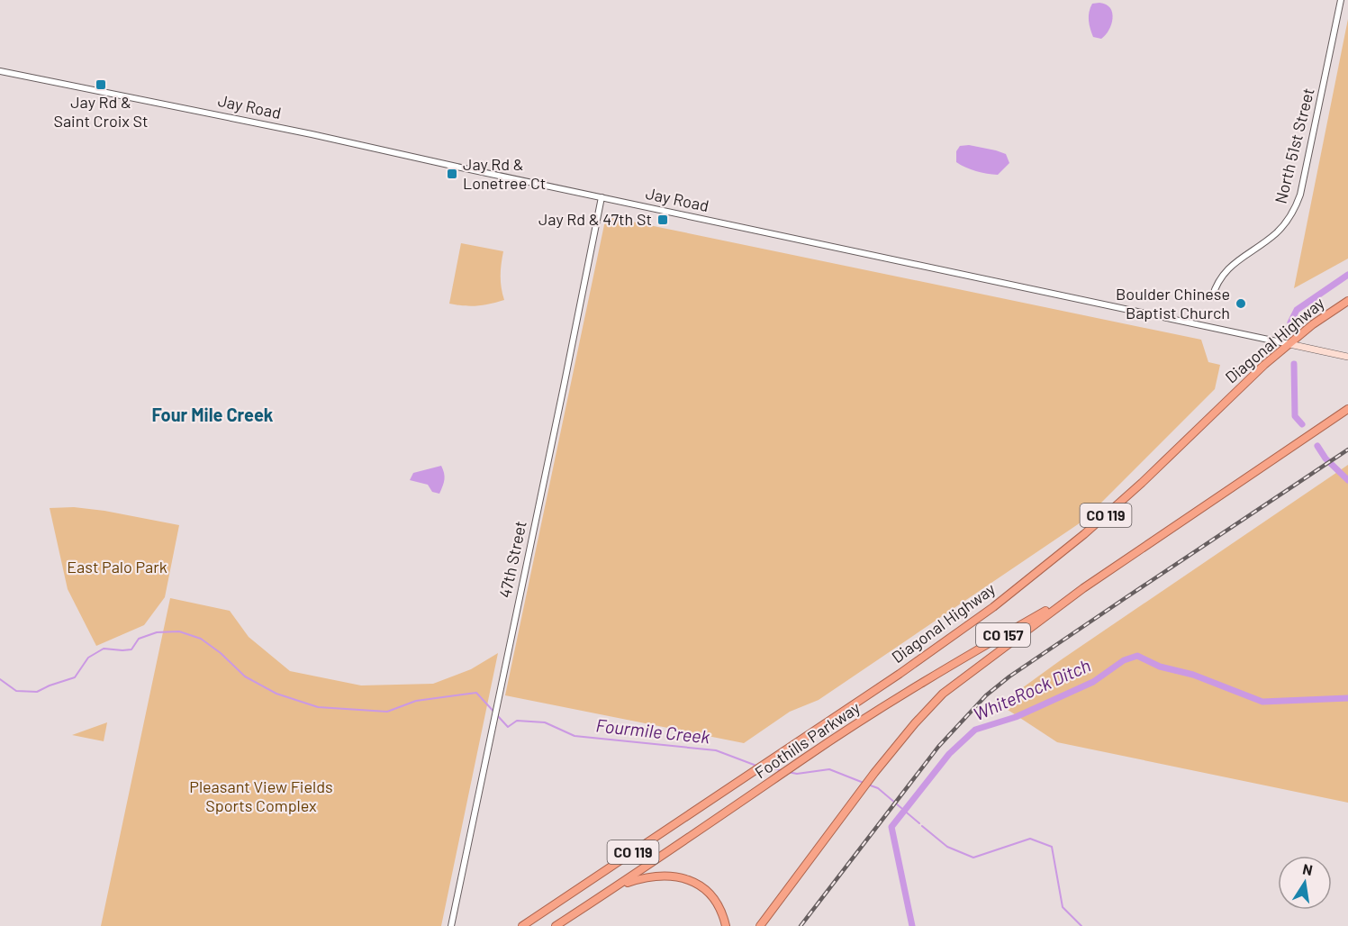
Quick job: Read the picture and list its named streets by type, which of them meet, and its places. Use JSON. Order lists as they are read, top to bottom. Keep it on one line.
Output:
{"streets":{"highway":["Diagonal Highway","CO 119","CO 157","Foothills Parkway"],"main road":["Jay Road"],"street":["North 51st Street","47th Street"]},"crossings":[["Jay Road","Diagonal Highway"],["Jay Road","47th Street"],["CO 119","Foothills Parkway"]],"districts":["Four Mile Creek"],"water":["WhiteRock Ditch","Fourmile Creek"],"parks":["East Palo Park","Pleasant View Fields Sports Complex"],"places":{"transit":["Jay Rd & Saint Croix St","Jay Rd & Lonetree Ct","Jay Rd & 47th St"],"other":["Boulder Chinese Baptist Church"]},"north":"top"}
